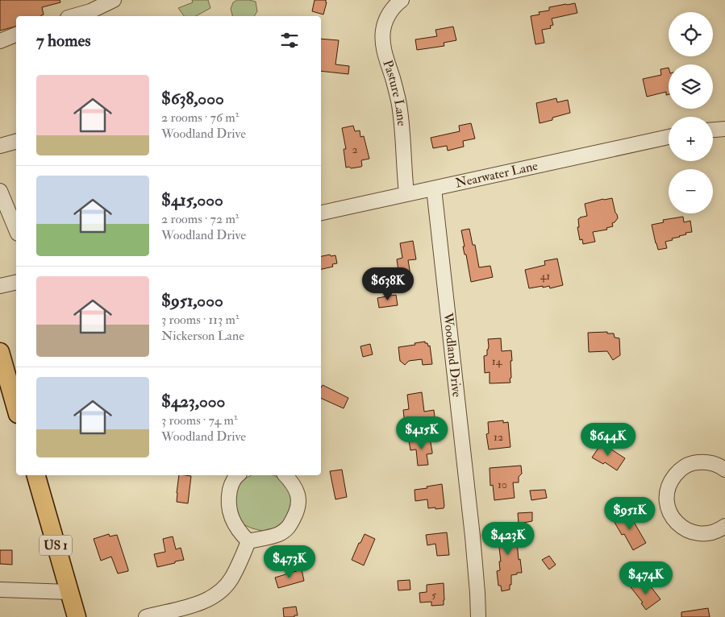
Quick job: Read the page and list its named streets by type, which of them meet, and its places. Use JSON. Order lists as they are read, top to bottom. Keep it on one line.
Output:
{"streets":{"main road":["US 1"],"street":["Pasture Lane","Nearwater Lane","Woodland Drive"]},"crossings":[["Pasture Lane","Nearwater Lane"],["Nearwater Lane","Woodland Drive"]],"house_numbers":["2","41","14","12","10","5"],"page":{"map_buttons":["+","−"],"heading":"7 homes","list":[{"name":"$638,000","note":"2 rooms · 76 m² · Woodland Drive"},{"name":"$415,000","note":"2 rooms · 72 m² · Woodland Drive"},{"name":"$951,000","note":"3 rooms · 113 m² · Nickerson Lane"},{"name":"$423,000","note":"3 rooms · 74 m² · Woodland Drive"}],"price":["$638K","$415K","$644K","$951K","$423K","$473K","$474K"]}}
